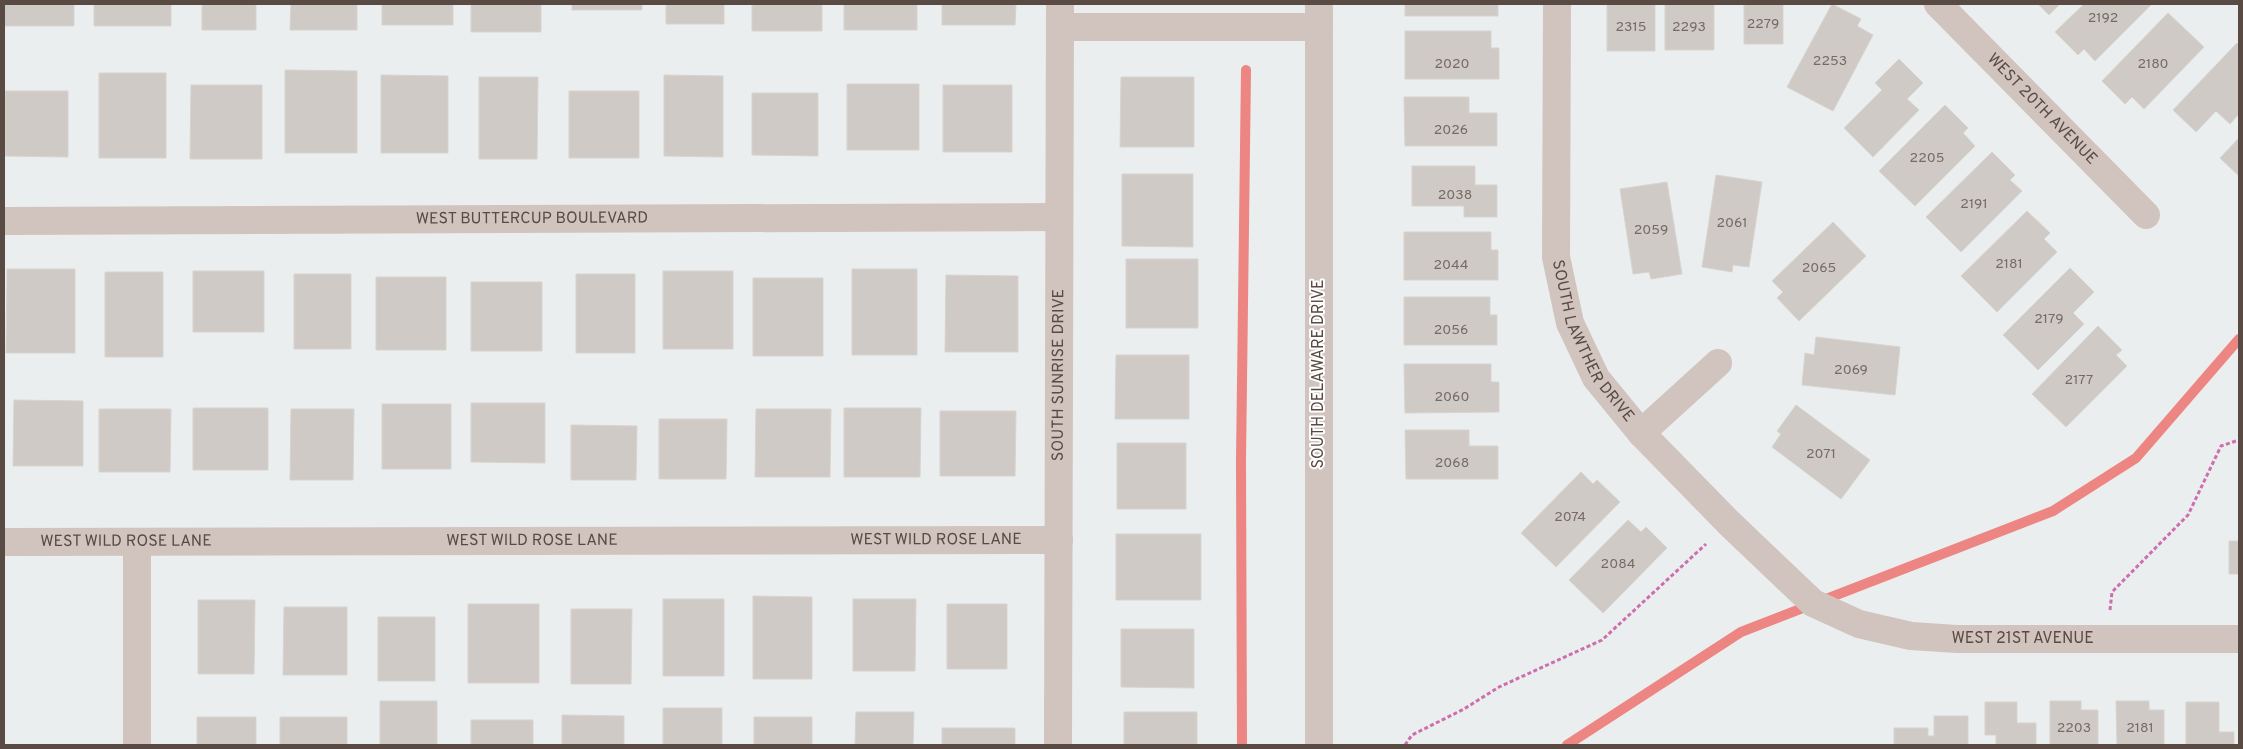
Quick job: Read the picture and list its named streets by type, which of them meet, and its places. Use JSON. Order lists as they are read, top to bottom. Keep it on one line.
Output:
{"streets":{"street":["WEST 20TH AVENUE","WEST BUTTERCUP BOULEVARD","SOUTH LAWTHER DRIVE","SOUTH SUNRISE DRIVE","SOUTH DELAWARE DRIVE","WEST WILD ROSE LANE","WEST 21ST AVENUE"]},"crossings":[["WEST BUTTERCUP BOULEVARD","SOUTH SUNRISE DRIVE"],["SOUTH LAWTHER DRIVE","WEST 21ST AVENUE"],["SOUTH SUNRISE DRIVE","WEST WILD ROSE LANE"]],"house_numbers":["2192","2279","2315","2293","2253","2020","2180","2026","2205","2038","2191","2061","2059","2181","2044","2065","2179","2056","2069","2177","2060","2071","2068","2074","2084","2203","2181"]}
